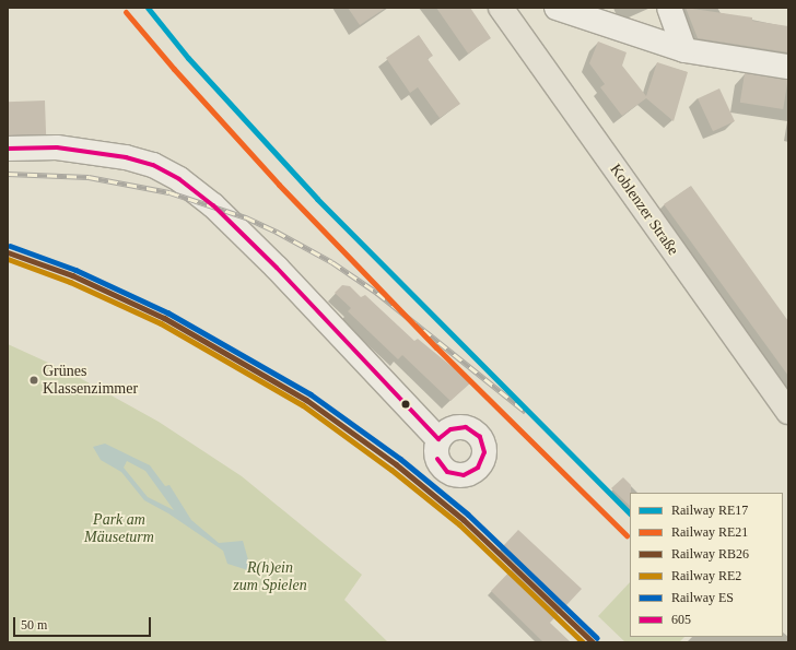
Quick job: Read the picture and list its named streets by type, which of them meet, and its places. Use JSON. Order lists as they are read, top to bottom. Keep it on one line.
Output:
{"streets":{"main road":["Koblenzer Straße"]},"parks":["Park am Mäuseturm","R(h)ein zum Spielen"],"places":["Grünes Klassenzimmer"],"lines":["rail line RE17","rail line RE21","transit line 605","rail line ES","rail line RB26","rail line RE2"],"legend":["Railway RE17","Railway RE21","Railway RB26","Railway RE2","Railway ES","605"],"scale_bar":"50 m"}
